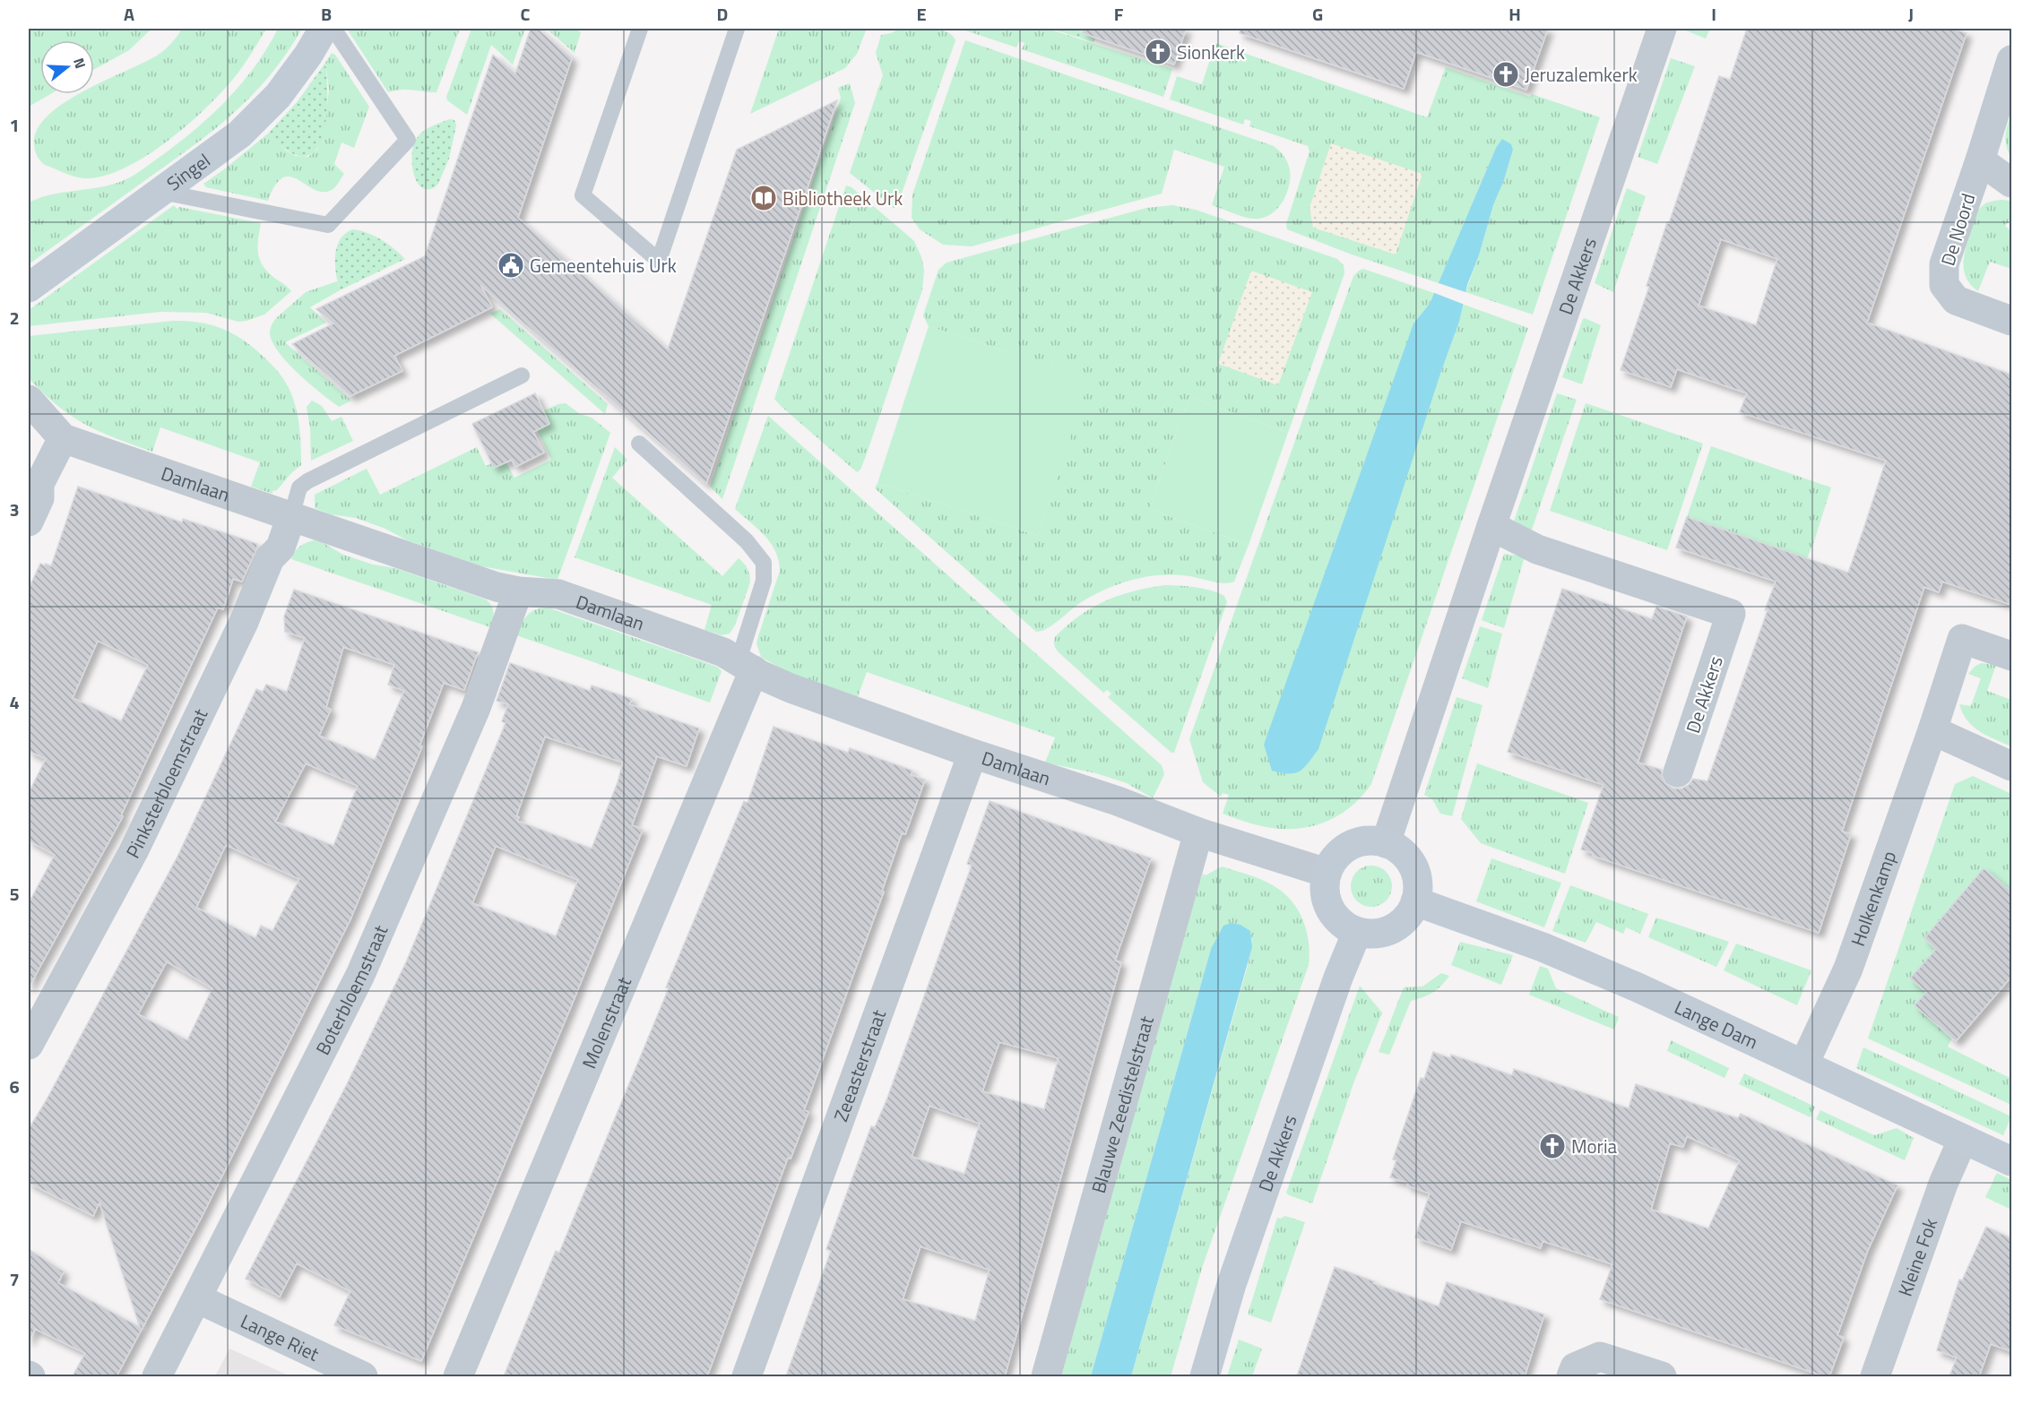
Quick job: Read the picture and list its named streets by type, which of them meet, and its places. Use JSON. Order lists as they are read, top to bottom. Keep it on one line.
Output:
{"streets":{"street":["Singel","De Noord","De Akkers","Damlaan","Pinksterbloemstraat","Holkenkamp","Boterbloemstraat","Molenstraat","Lange Dam","Zeeasterstraat","Blauwe Zeedistelstraat","Kleine Fok","Lange Riet"]},"crossings":[["De Akkers","Lange Dam"],["Damlaan","Pinksterbloemstraat"],["Damlaan","Boterbloemstraat"],["Damlaan","Molenstraat"],["Damlaan","Zeeasterstraat"],["Damlaan","Blauwe Zeedistelstraat"],["Holkenkamp","Lange Dam"],["Boterbloemstraat","Lange Riet"],["Lange Dam","Kleine Fok"]],"places":{"church":["Sionkerk","Jeruzalemkerk","Moria"],"library":["Bibliotheek Urk"],"public building":["Gemeentehuis Urk"]},"north":"right","grid":{"columns":["A","B","C","D","E","F","G","H","I","J"],"rows":["1","2","3","4","5","6","7"]}}
